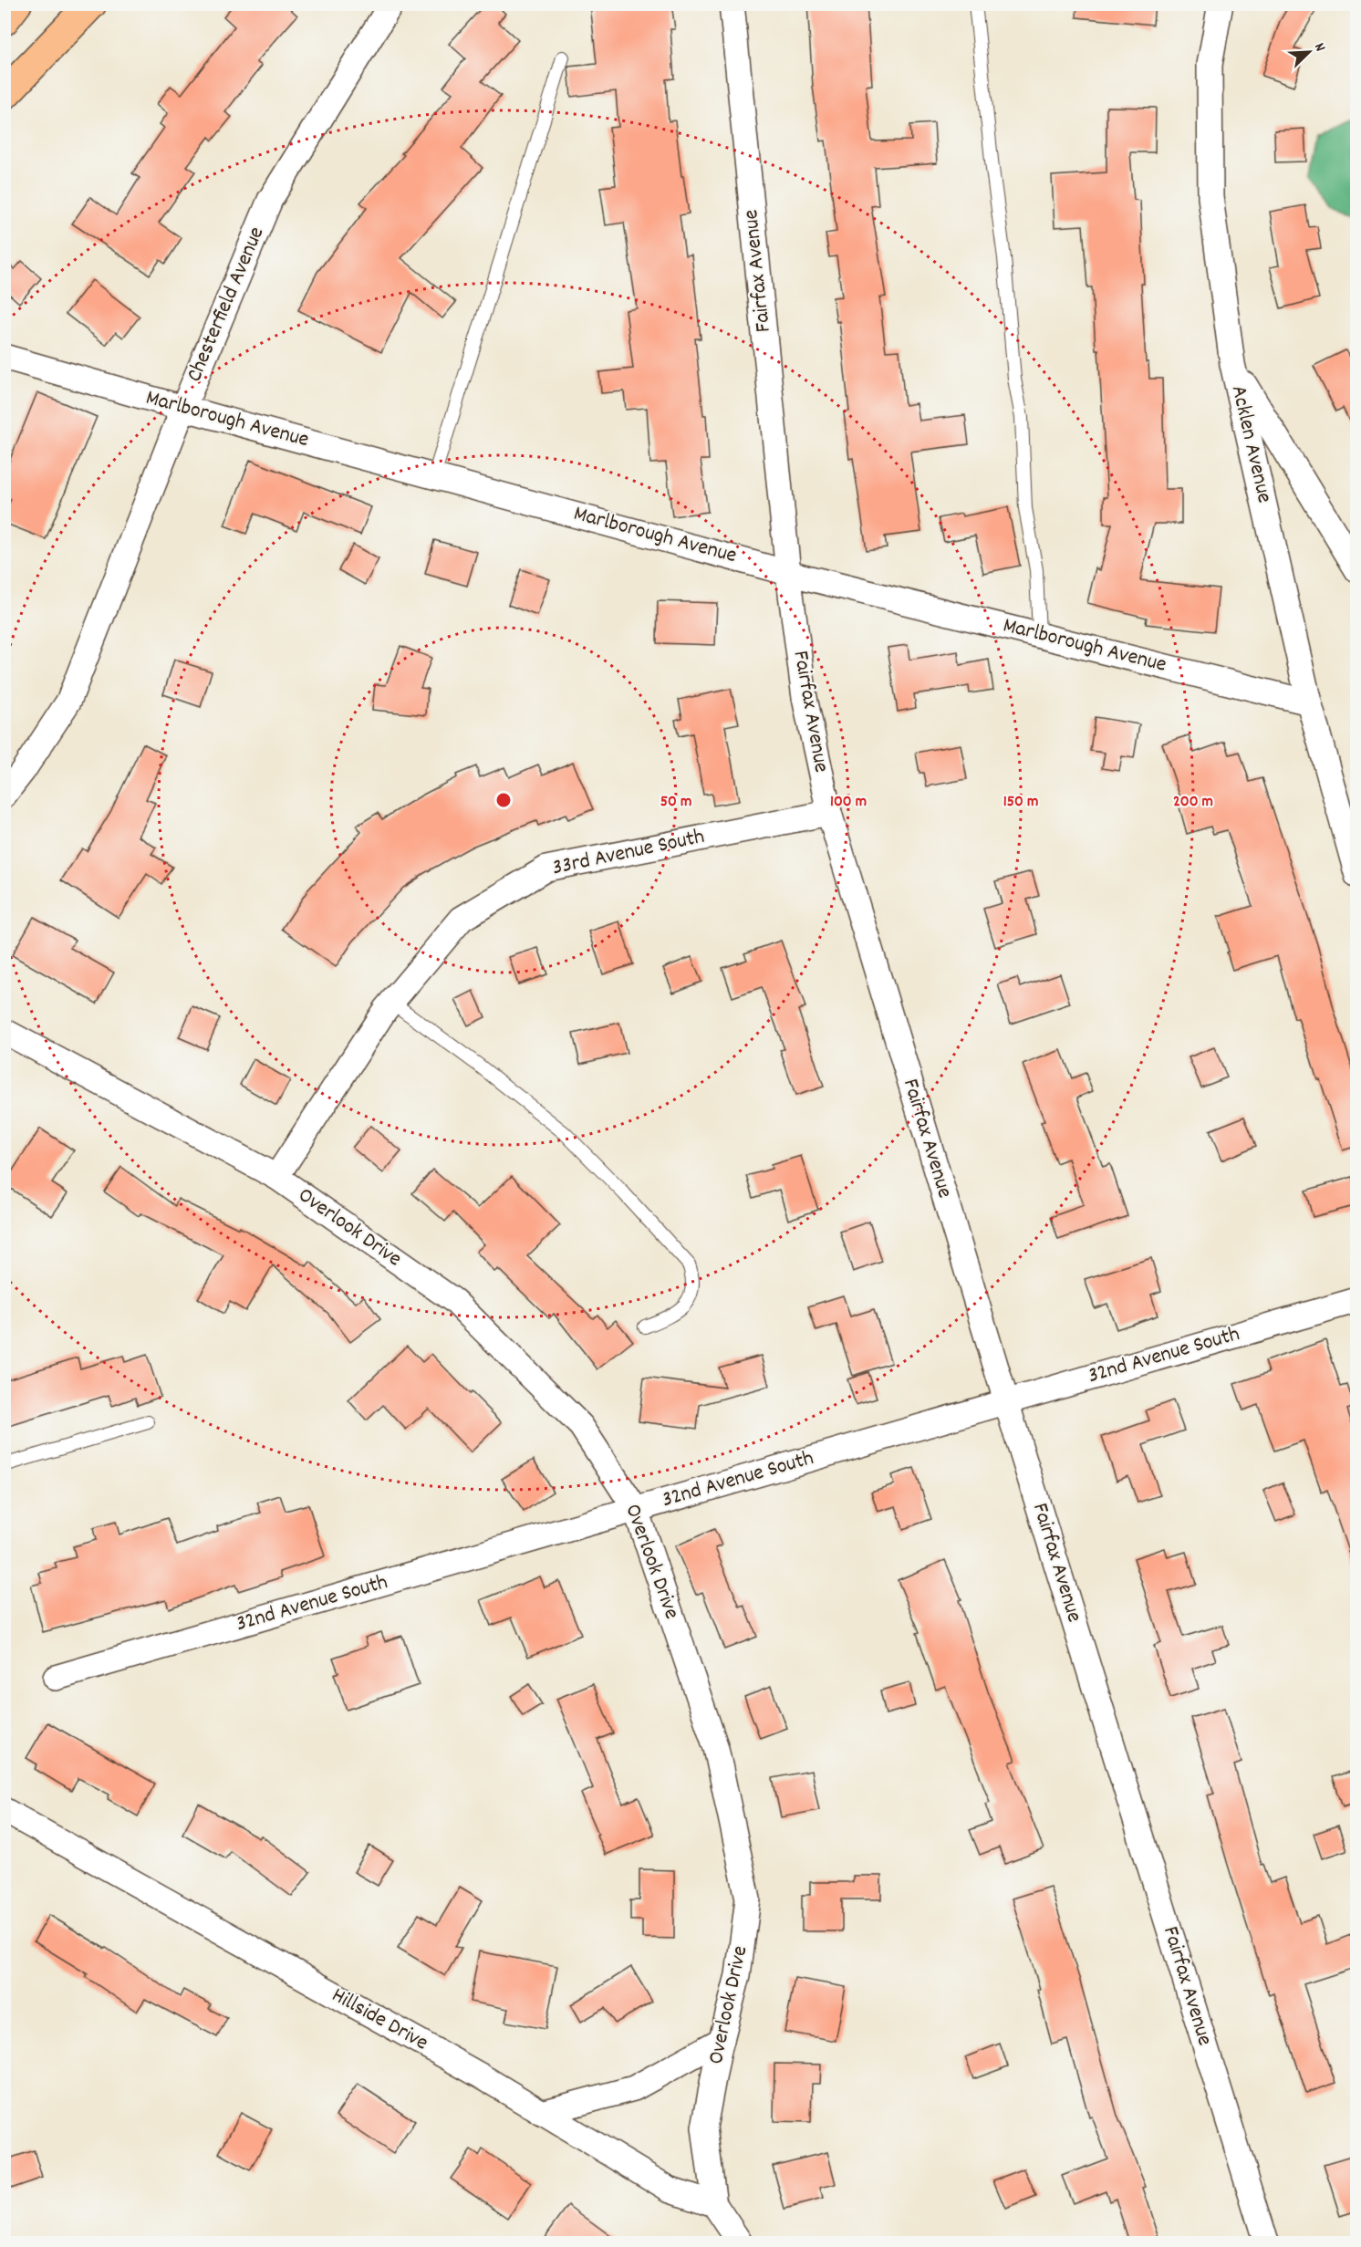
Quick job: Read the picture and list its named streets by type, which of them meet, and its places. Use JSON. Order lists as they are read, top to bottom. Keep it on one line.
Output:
{"streets":{"street":["Fairfax Avenue","Chesterfield Avenue","Marlborough Avenue","Acklen Avenue","33rd Avenue South","Overlook Drive","32nd Avenue South","Hillside Drive"]},"crossings":[["Fairfax Avenue","Marlborough Avenue"],["Fairfax Avenue","33rd Avenue South"],["Fairfax Avenue","32nd Avenue South"],["Chesterfield Avenue","Marlborough Avenue"],["Marlborough Avenue","Acklen Avenue"],["33rd Avenue South","Overlook Drive"],["Overlook Drive","32nd Avenue South"],["Overlook Drive","Hillside Drive"]],"north":"top right","rings":["50 m","100 m","150 m","200 m"]}
